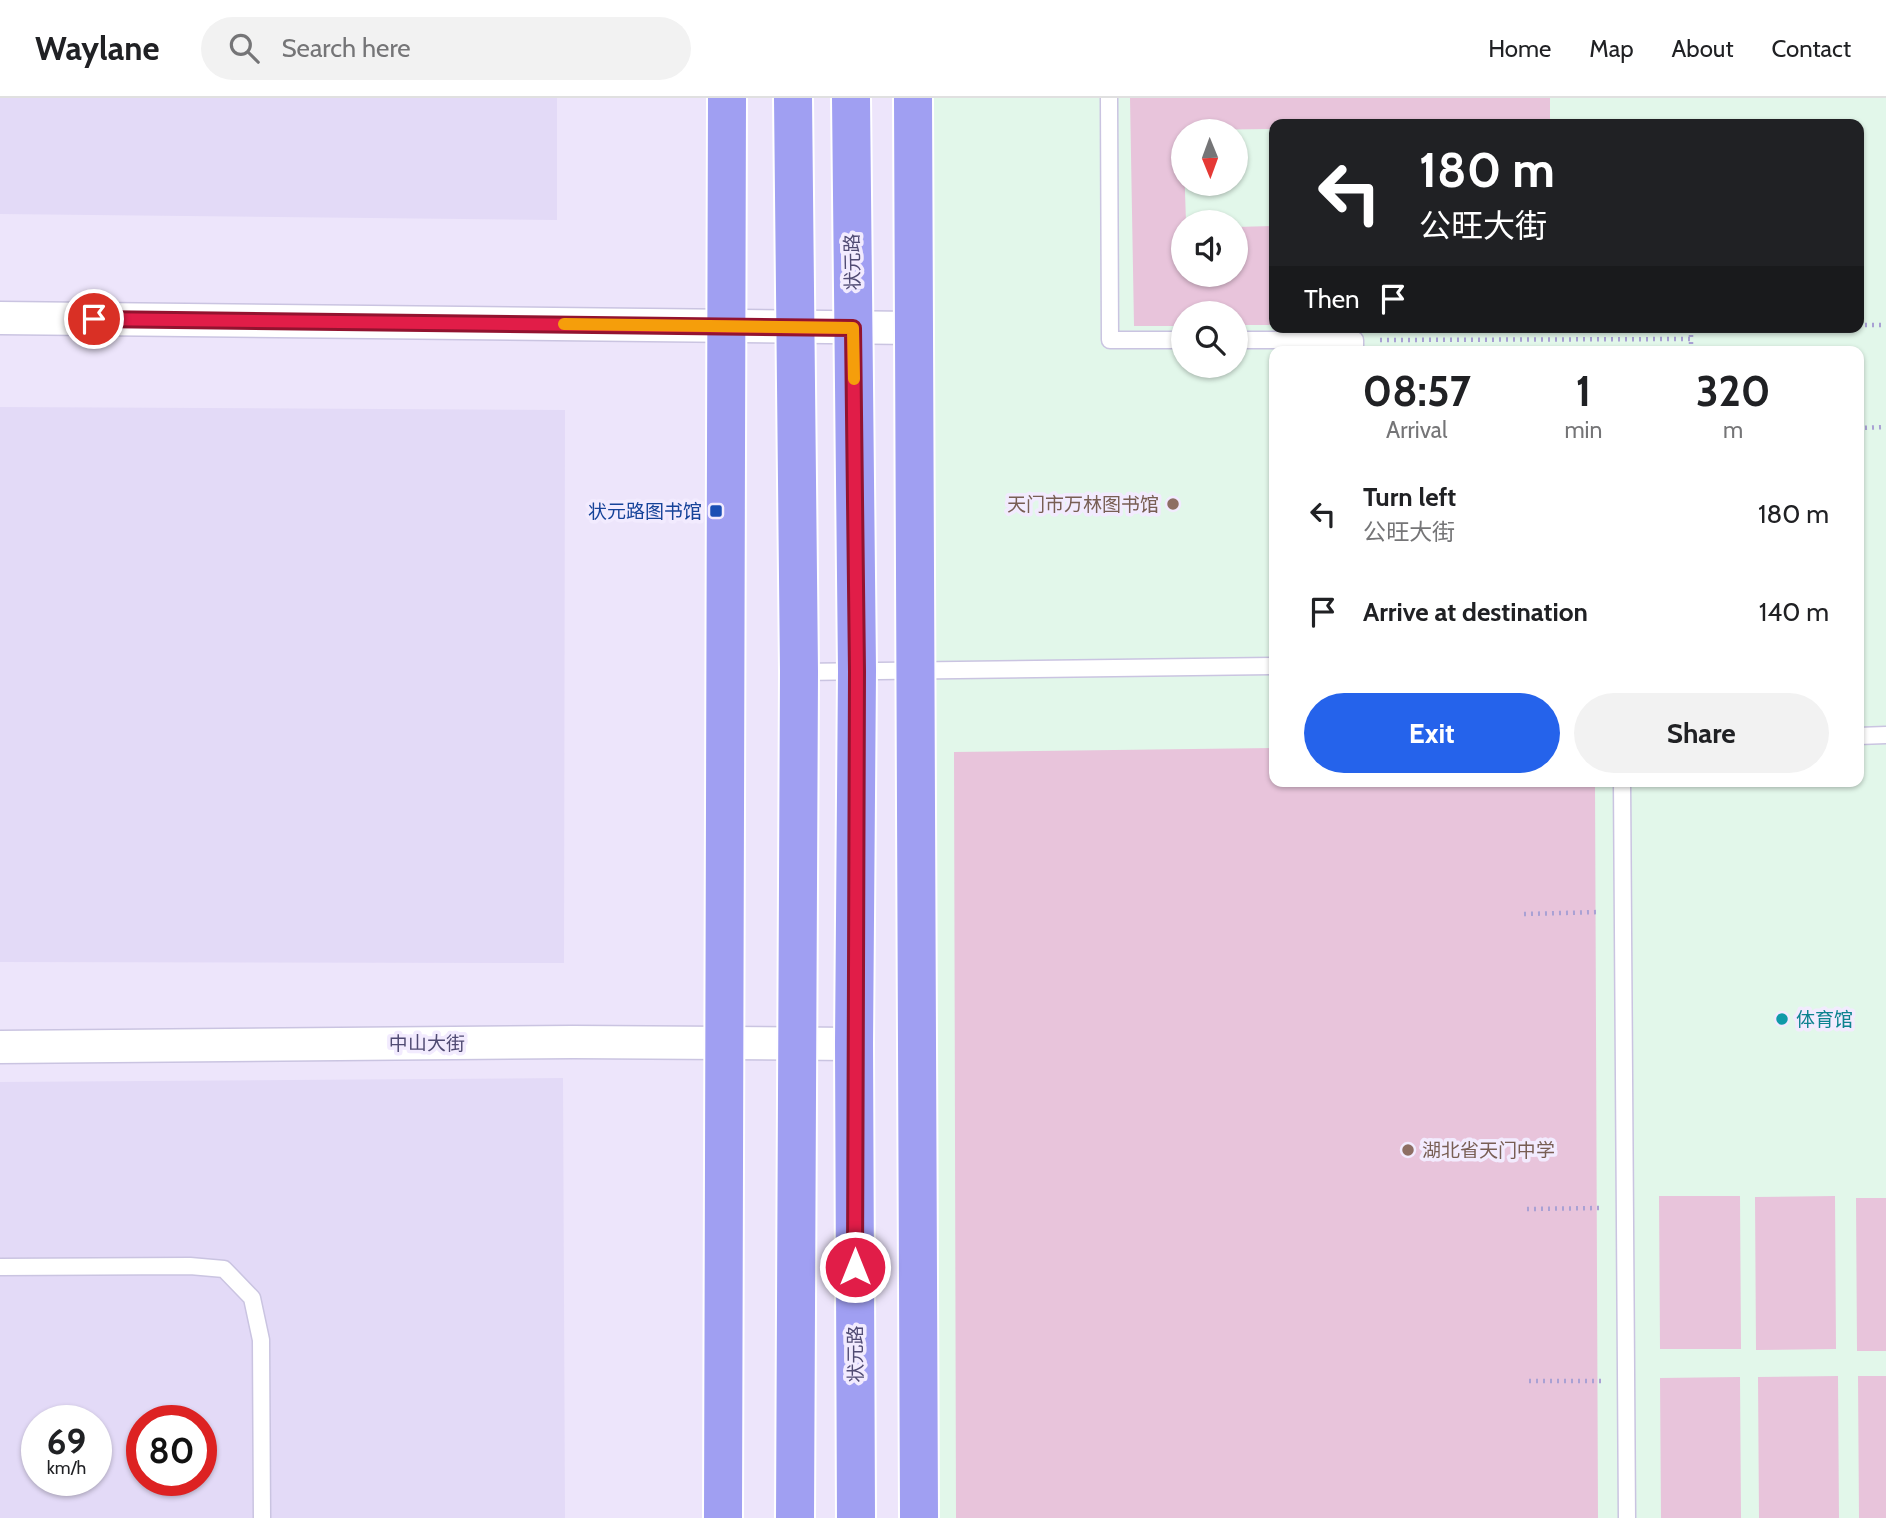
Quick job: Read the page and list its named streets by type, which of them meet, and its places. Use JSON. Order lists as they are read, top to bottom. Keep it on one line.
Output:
{"streets":{"highway":["状元路"],"street":["中山大街"]},"crossings":[["状元路","中山大街"]],"places":{"other":["天门市万林图书馆","体育馆","湖北省天门中学"],"transit":["状元路图书馆"]},"north":"bottom","page":{"header":"Waylane","search":"Search here","nav":["Home","Map","About","Contact"],"turn":["180 m","公旺大街"],"then":"Then","eta":["08:57","Arrival","1","min","320","m"],"list":[{"name":"Turn left","note":"公旺大街","value":"180 m"},{"name":"Arrive at destination","value":"140 m"}],"buttons":["Exit","Share"],"speed":"69 km/h","limit":"80"}}
